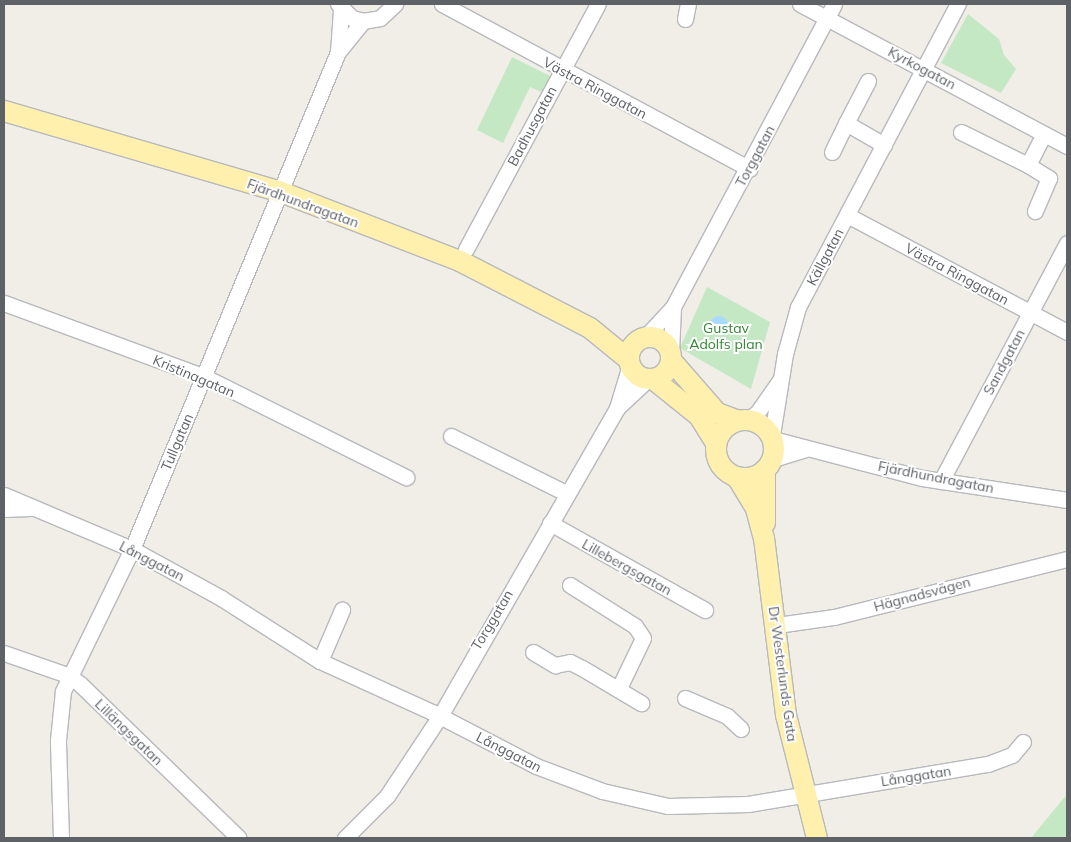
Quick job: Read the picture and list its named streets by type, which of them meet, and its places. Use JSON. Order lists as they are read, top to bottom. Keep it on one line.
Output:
{"streets":{"main road":["Fjärdhundragatan","Dr Westerlunds Gata"],"street":["Kyrkogatan","Västra Ringgatan","Badhusgatan","Torggatan","Källgatan","Sandgatan","Kristinagatan","Tullgatan","Långgatan","Lillebergsgatan","Hägnadsvägen","Lillängsgatan"]},"crossings":[["Kyrkogatan","Torggatan"],["Kyrkogatan","Källgatan"],["Västra Ringgatan","Badhusgatan"],["Västra Ringgatan","Torggatan"],["Västra Ringgatan","Källgatan"],["Västra Ringgatan","Sandgatan"],["Torggatan","Fjärdhundragatan"],["Torggatan","Långgatan"],["Torggatan","Lillebergsgatan"],["Fjärdhundragatan","Källgatan"],["Fjärdhundragatan","Sandgatan"],["Fjärdhundragatan","Tullgatan"],["Fjärdhundragatan","Dr Westerlunds Gata"],["Källgatan","Dr Westerlunds Gata"],["Kristinagatan","Tullgatan"],["Tullgatan","Långgatan"],["Tullgatan","Lillängsgatan"],["Långgatan","Dr Westerlunds Gata"],["Hägnadsvägen","Dr Westerlunds Gata"]],"parks":["Gustav Adolfs plan"]}
